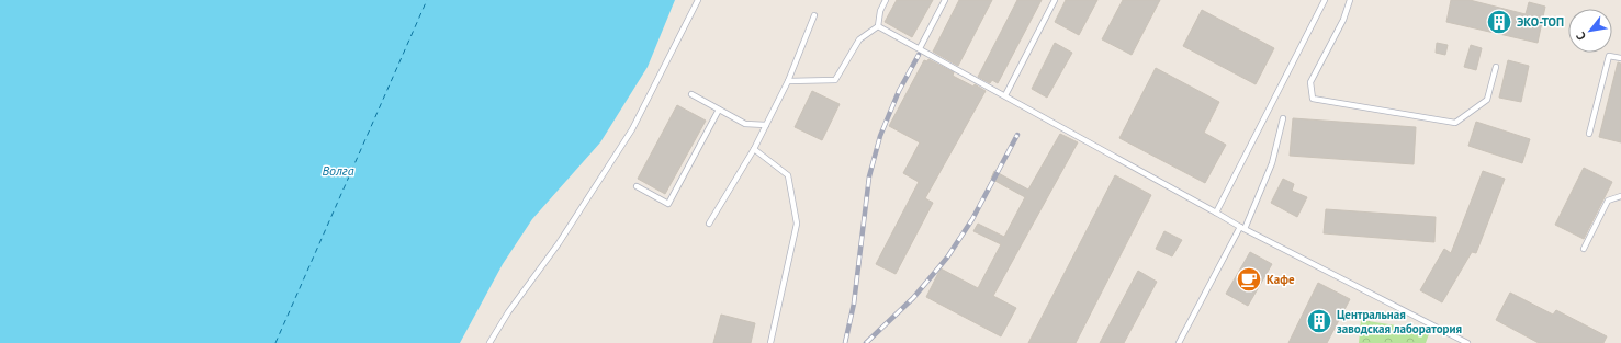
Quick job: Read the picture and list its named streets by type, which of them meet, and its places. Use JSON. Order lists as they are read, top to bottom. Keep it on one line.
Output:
{"water":["Волга"],"places":{"building":["ЭКО-ТОП","Центральная заводская лаборатория"],"cafe":["Кафе"]},"north":"bottom left"}
